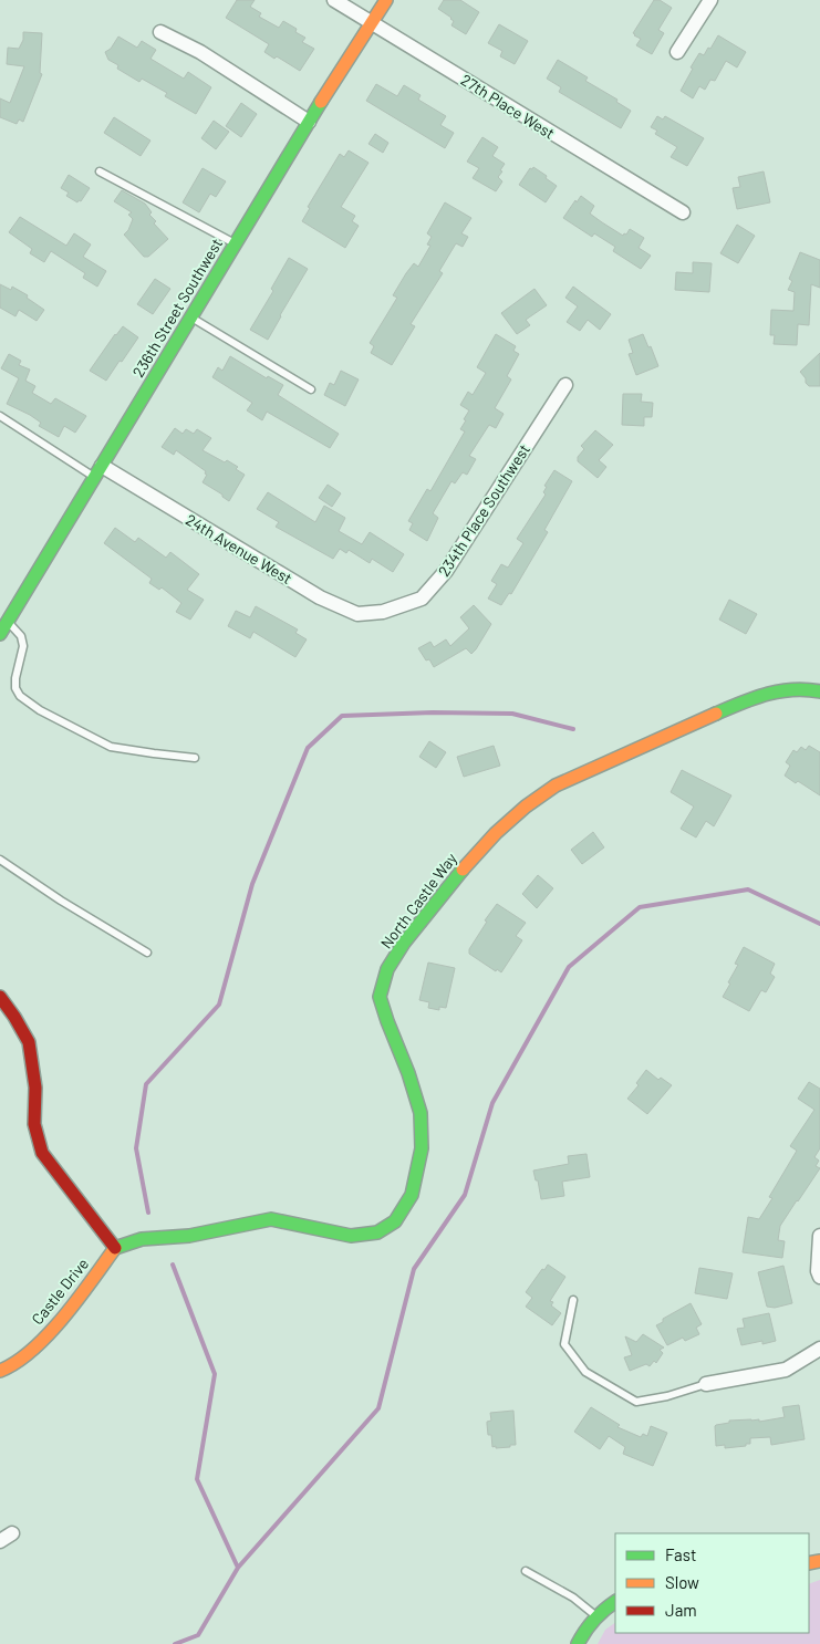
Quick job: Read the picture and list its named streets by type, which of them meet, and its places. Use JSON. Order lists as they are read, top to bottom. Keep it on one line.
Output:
{"streets":{"street":["27th Place West","236th Street Southwest","234th Place Southwest","24th Avenue West","North Castle Way","Castle Drive"]},"crossings":[["27th Place West","236th Street Southwest"],["236th Street Southwest","24th Avenue West"],["234th Place Southwest","24th Avenue West"],["North Castle Way","Castle Drive"]],"legend":["Fast","Slow","Jam"]}
